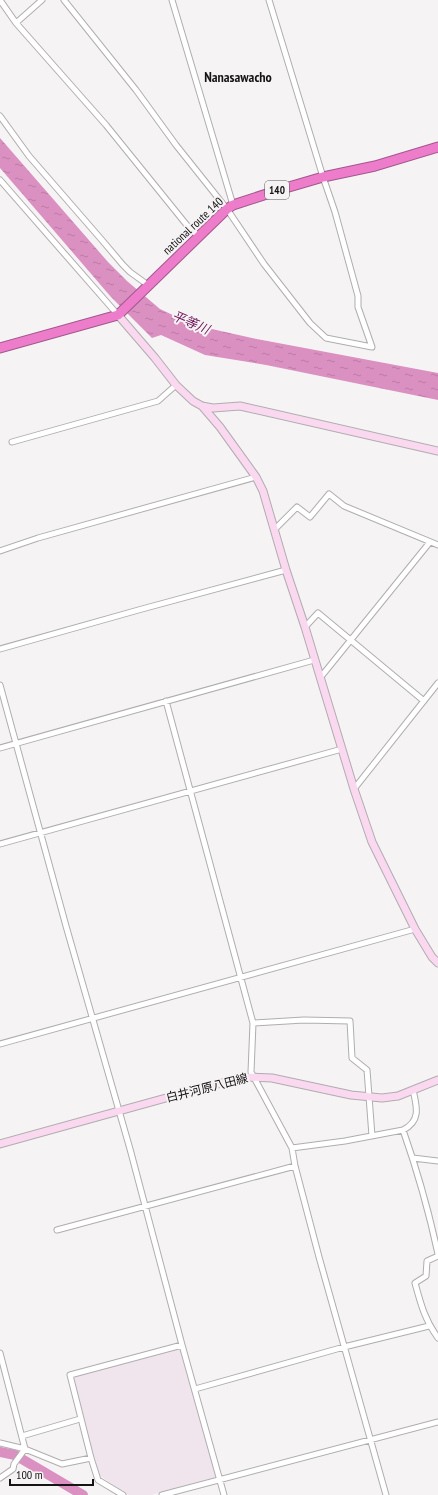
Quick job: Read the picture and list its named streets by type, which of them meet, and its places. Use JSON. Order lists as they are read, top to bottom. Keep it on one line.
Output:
{"streets":{"highway":["140","national route 140"],"street":["白井河原八田線"]},"districts":["Nanasawacho"],"water":["平等川"],"scale_bar":"100 m"}
